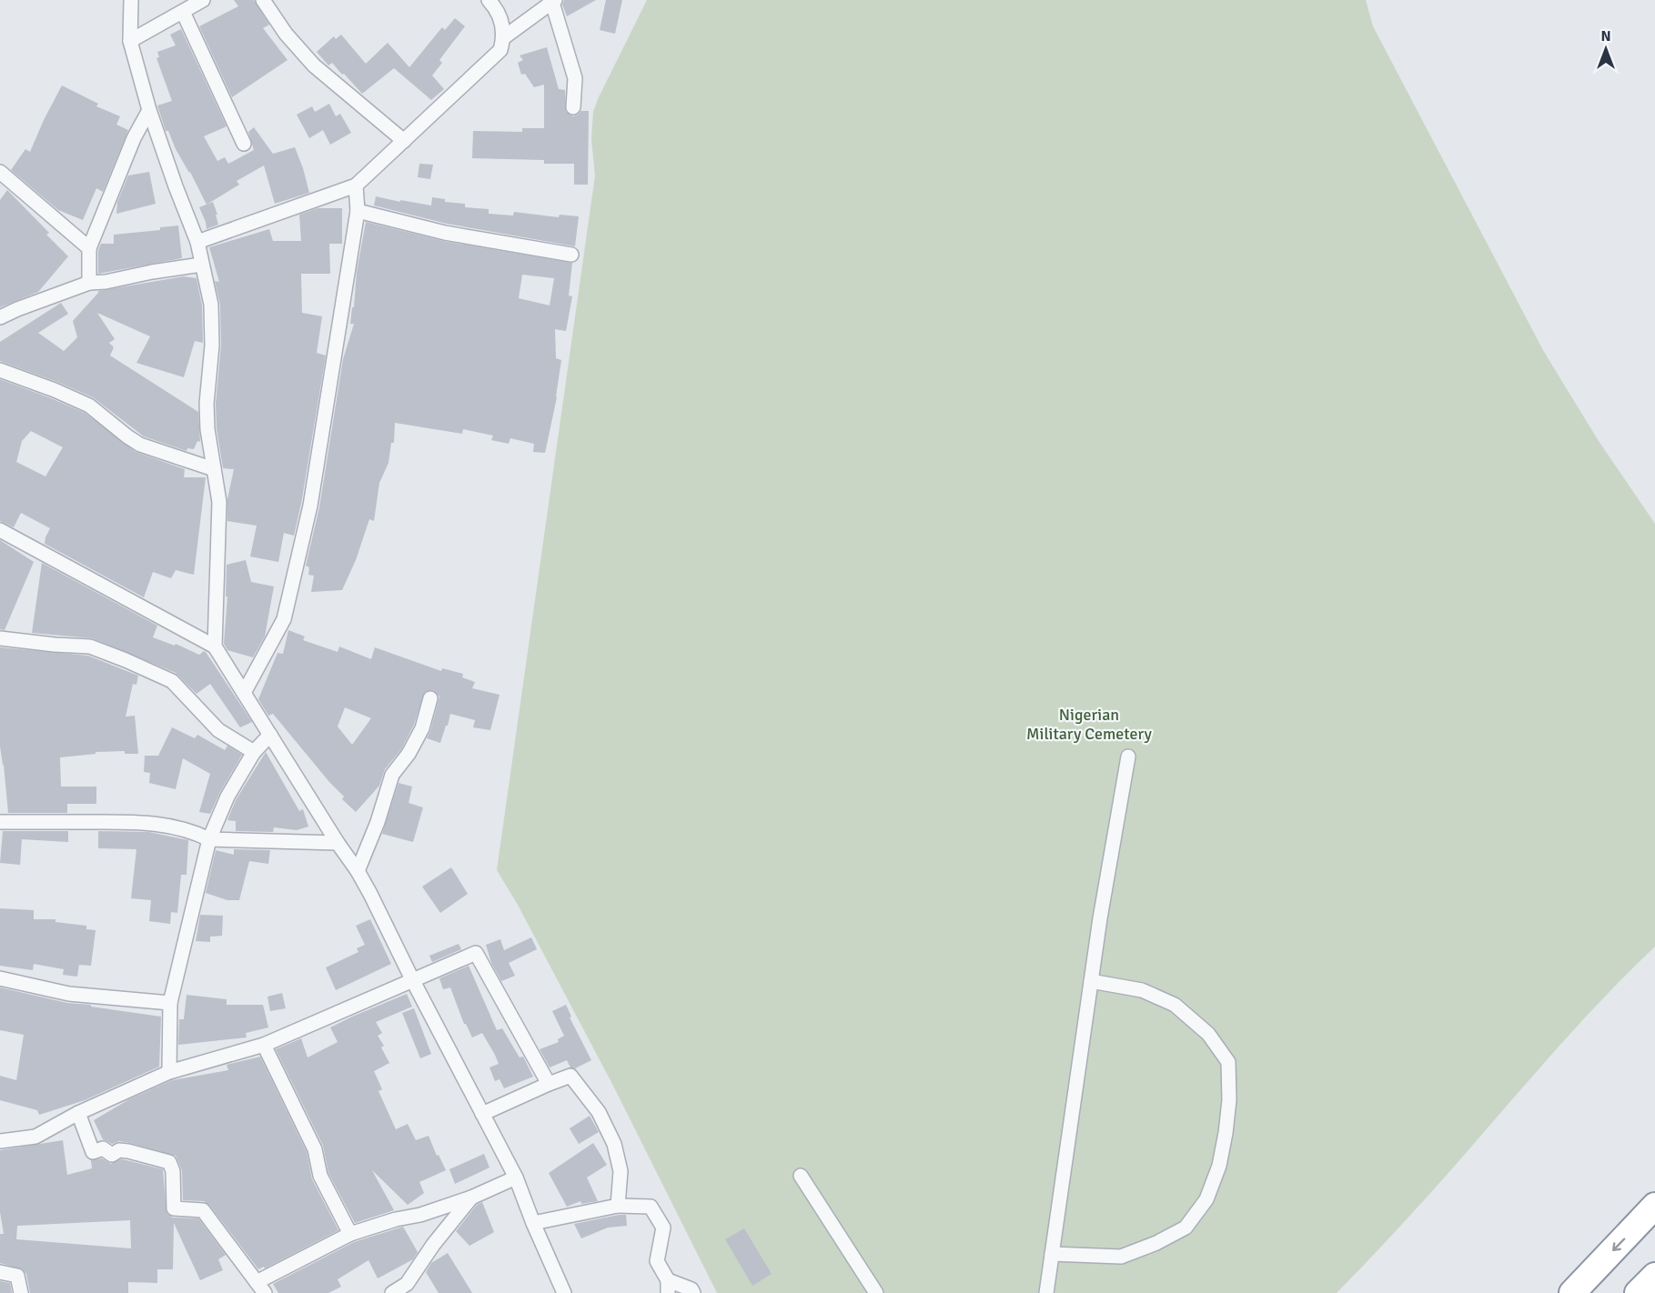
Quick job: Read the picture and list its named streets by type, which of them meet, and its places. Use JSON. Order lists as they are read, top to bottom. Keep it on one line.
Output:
{"parks":["Nigerian Military Cemetery"],"north":"top"}
